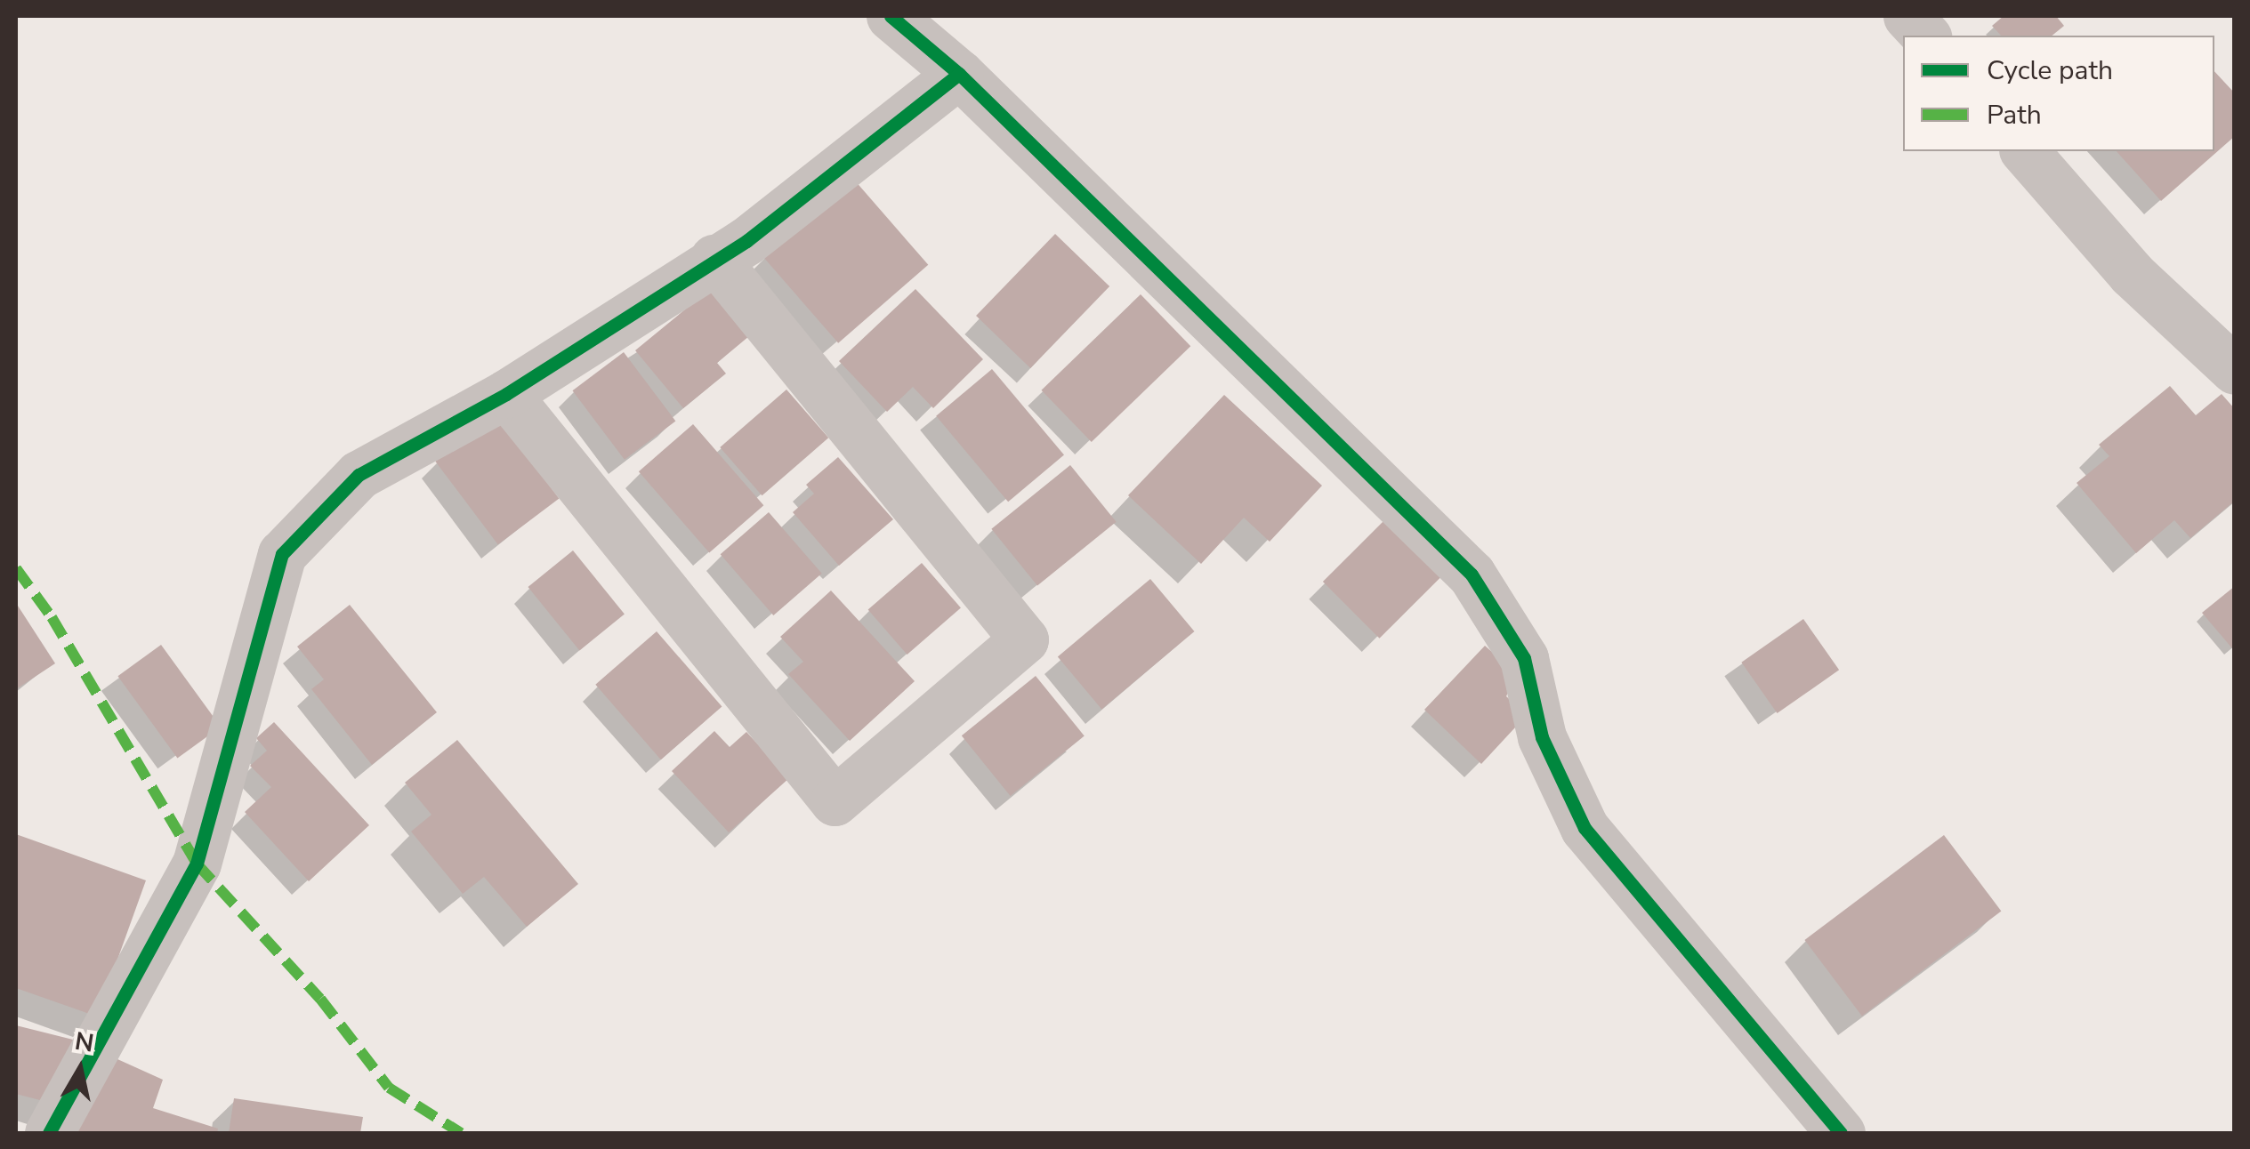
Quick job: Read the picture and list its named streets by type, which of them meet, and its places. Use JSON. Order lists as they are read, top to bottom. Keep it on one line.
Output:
{"legend":["Cycle path","Path"],"north":"top"}
